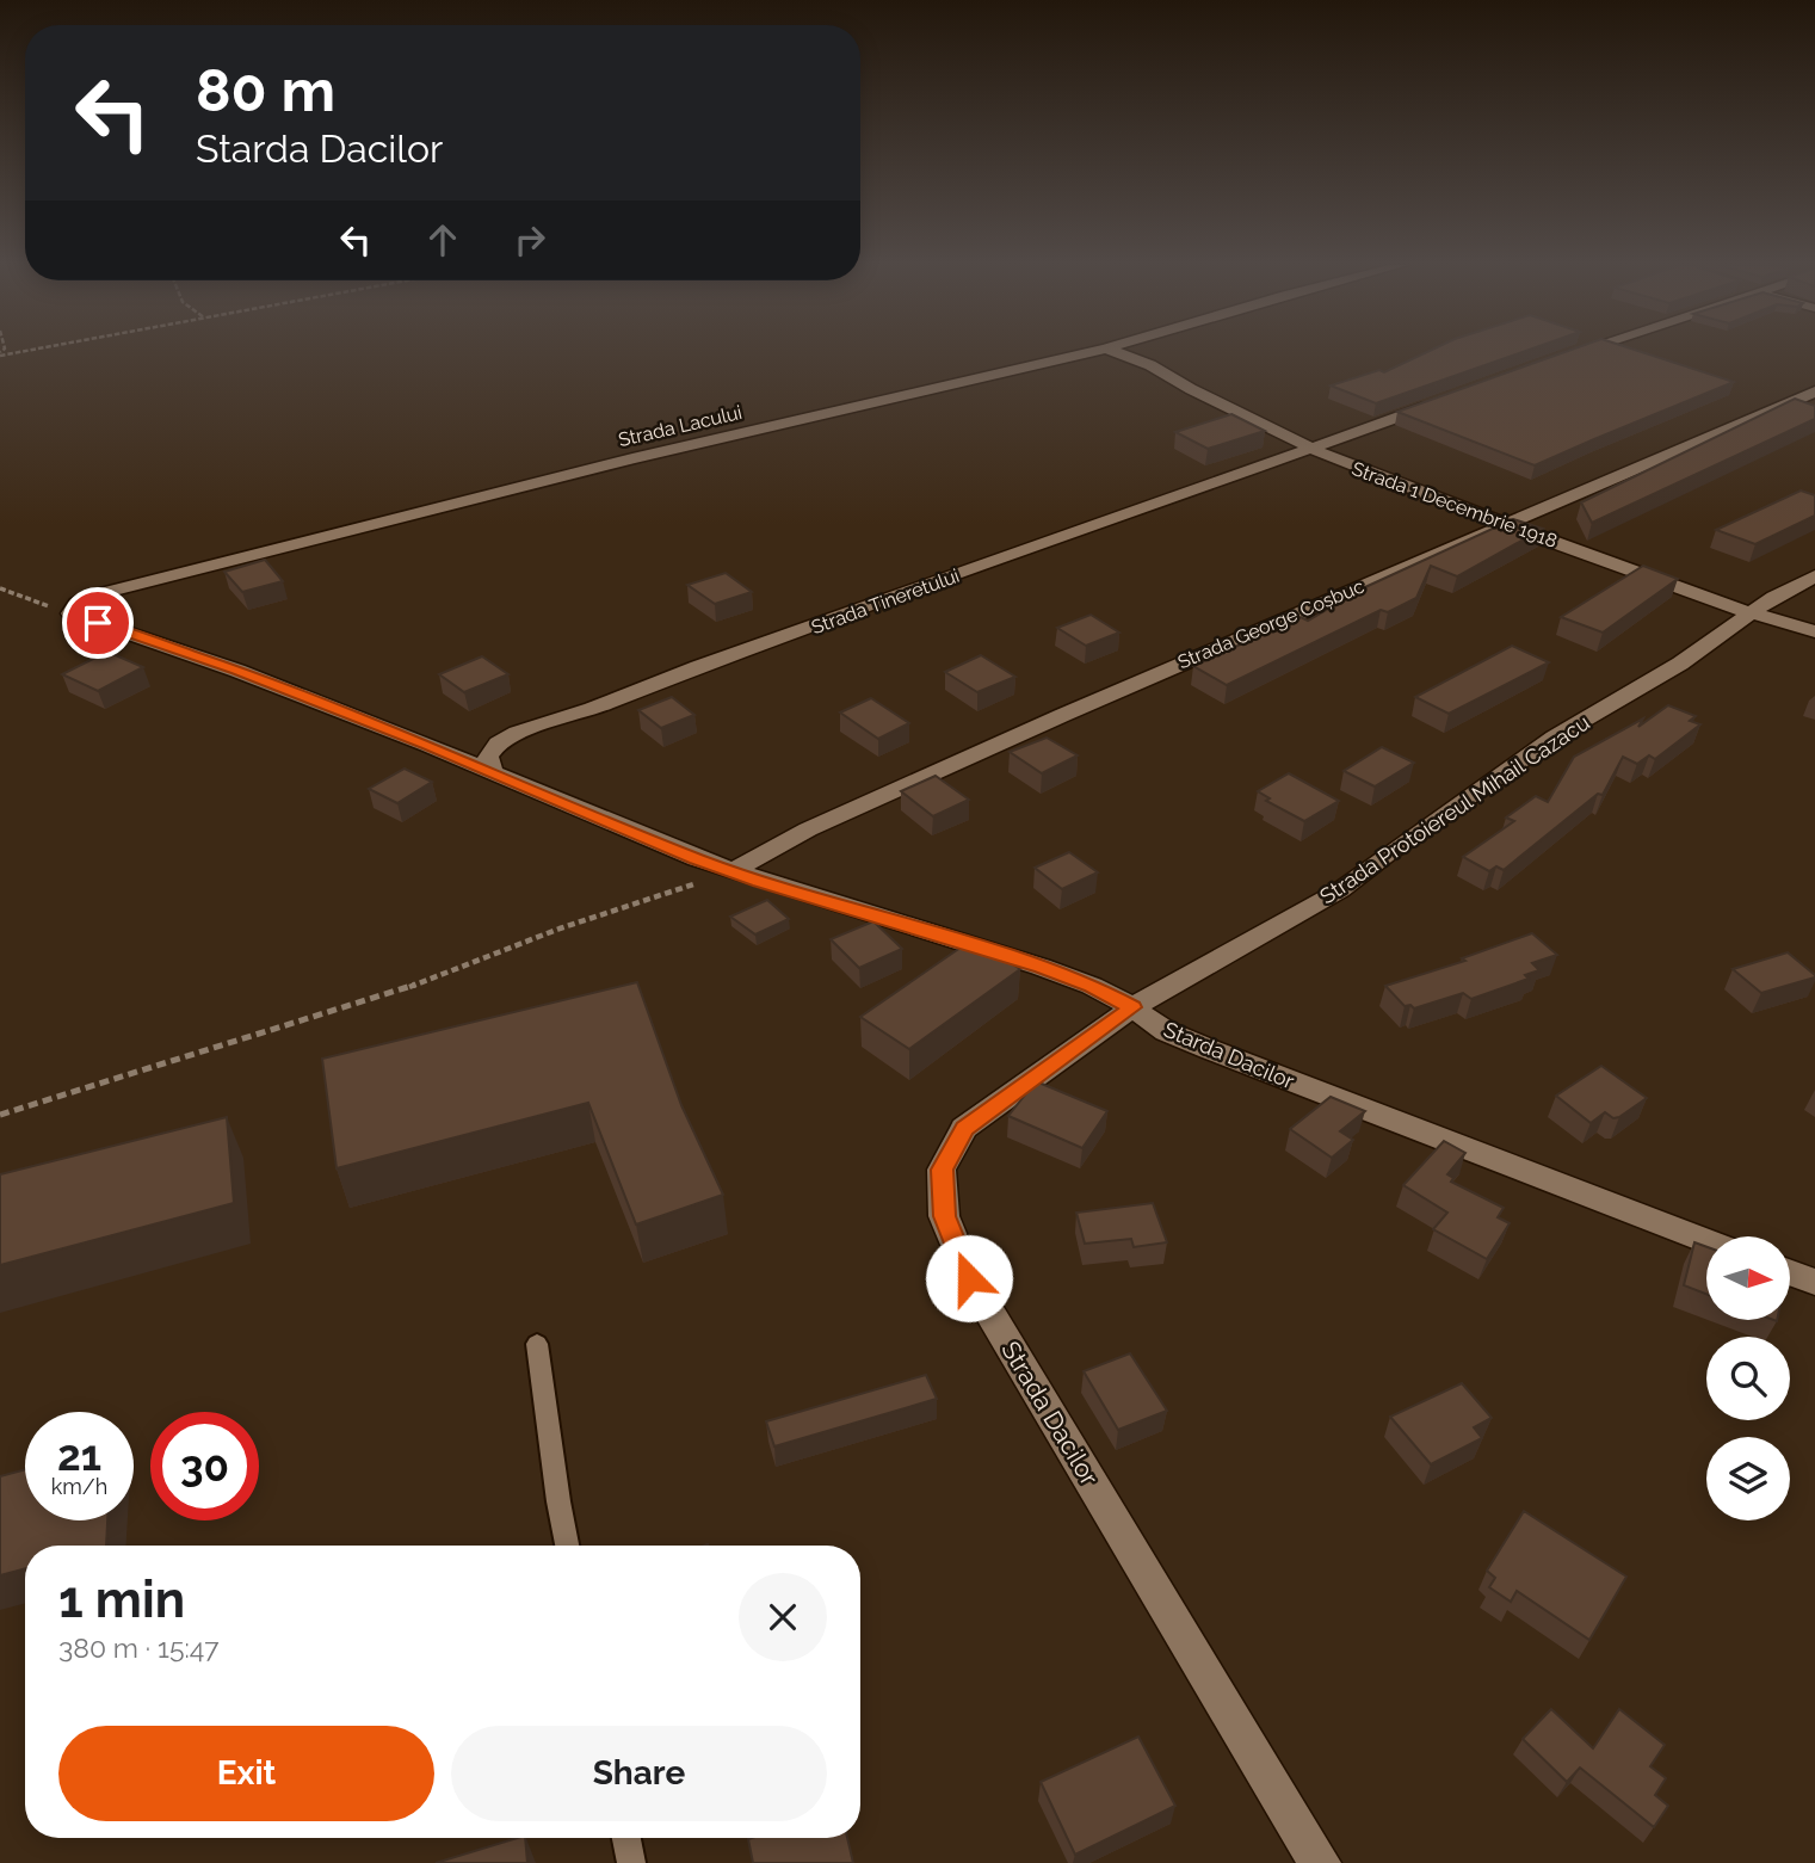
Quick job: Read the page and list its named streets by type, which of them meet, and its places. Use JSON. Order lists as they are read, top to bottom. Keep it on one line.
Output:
{"streets":{"street":["Strada Lacului","Strada 1 Decembrie 1918","Strada Tineretului","Strada George Coșbuc","Strada Protoiereul Mihail Cazacu","Starda Dacilor","Strada Dacilor"]},"crossings":[["Strada Lacului","Starda Dacilor"],["Strada 1 Decembrie 1918","Strada Tineretului"],["Strada 1 Decembrie 1918","Strada George Coșbuc"],["Strada 1 Decembrie 1918","Strada Protoiereul Mihail Cazacu"],["Strada Tineretului","Starda Dacilor"],["Strada George Coșbuc","Starda Dacilor"],["Strada Protoiereul Mihail Cazacu","Starda Dacilor"],["Strada Protoiereul Mihail Cazacu","Strada Dacilor"],["Starda Dacilor","Strada Dacilor"]],"north":"right","page":{"turn":["80 m","Starda Dacilor"],"speed":"21 km/h","limit":"30","heading":["1 min","380 m · 15:47"],"buttons":["Exit","Share"]}}
